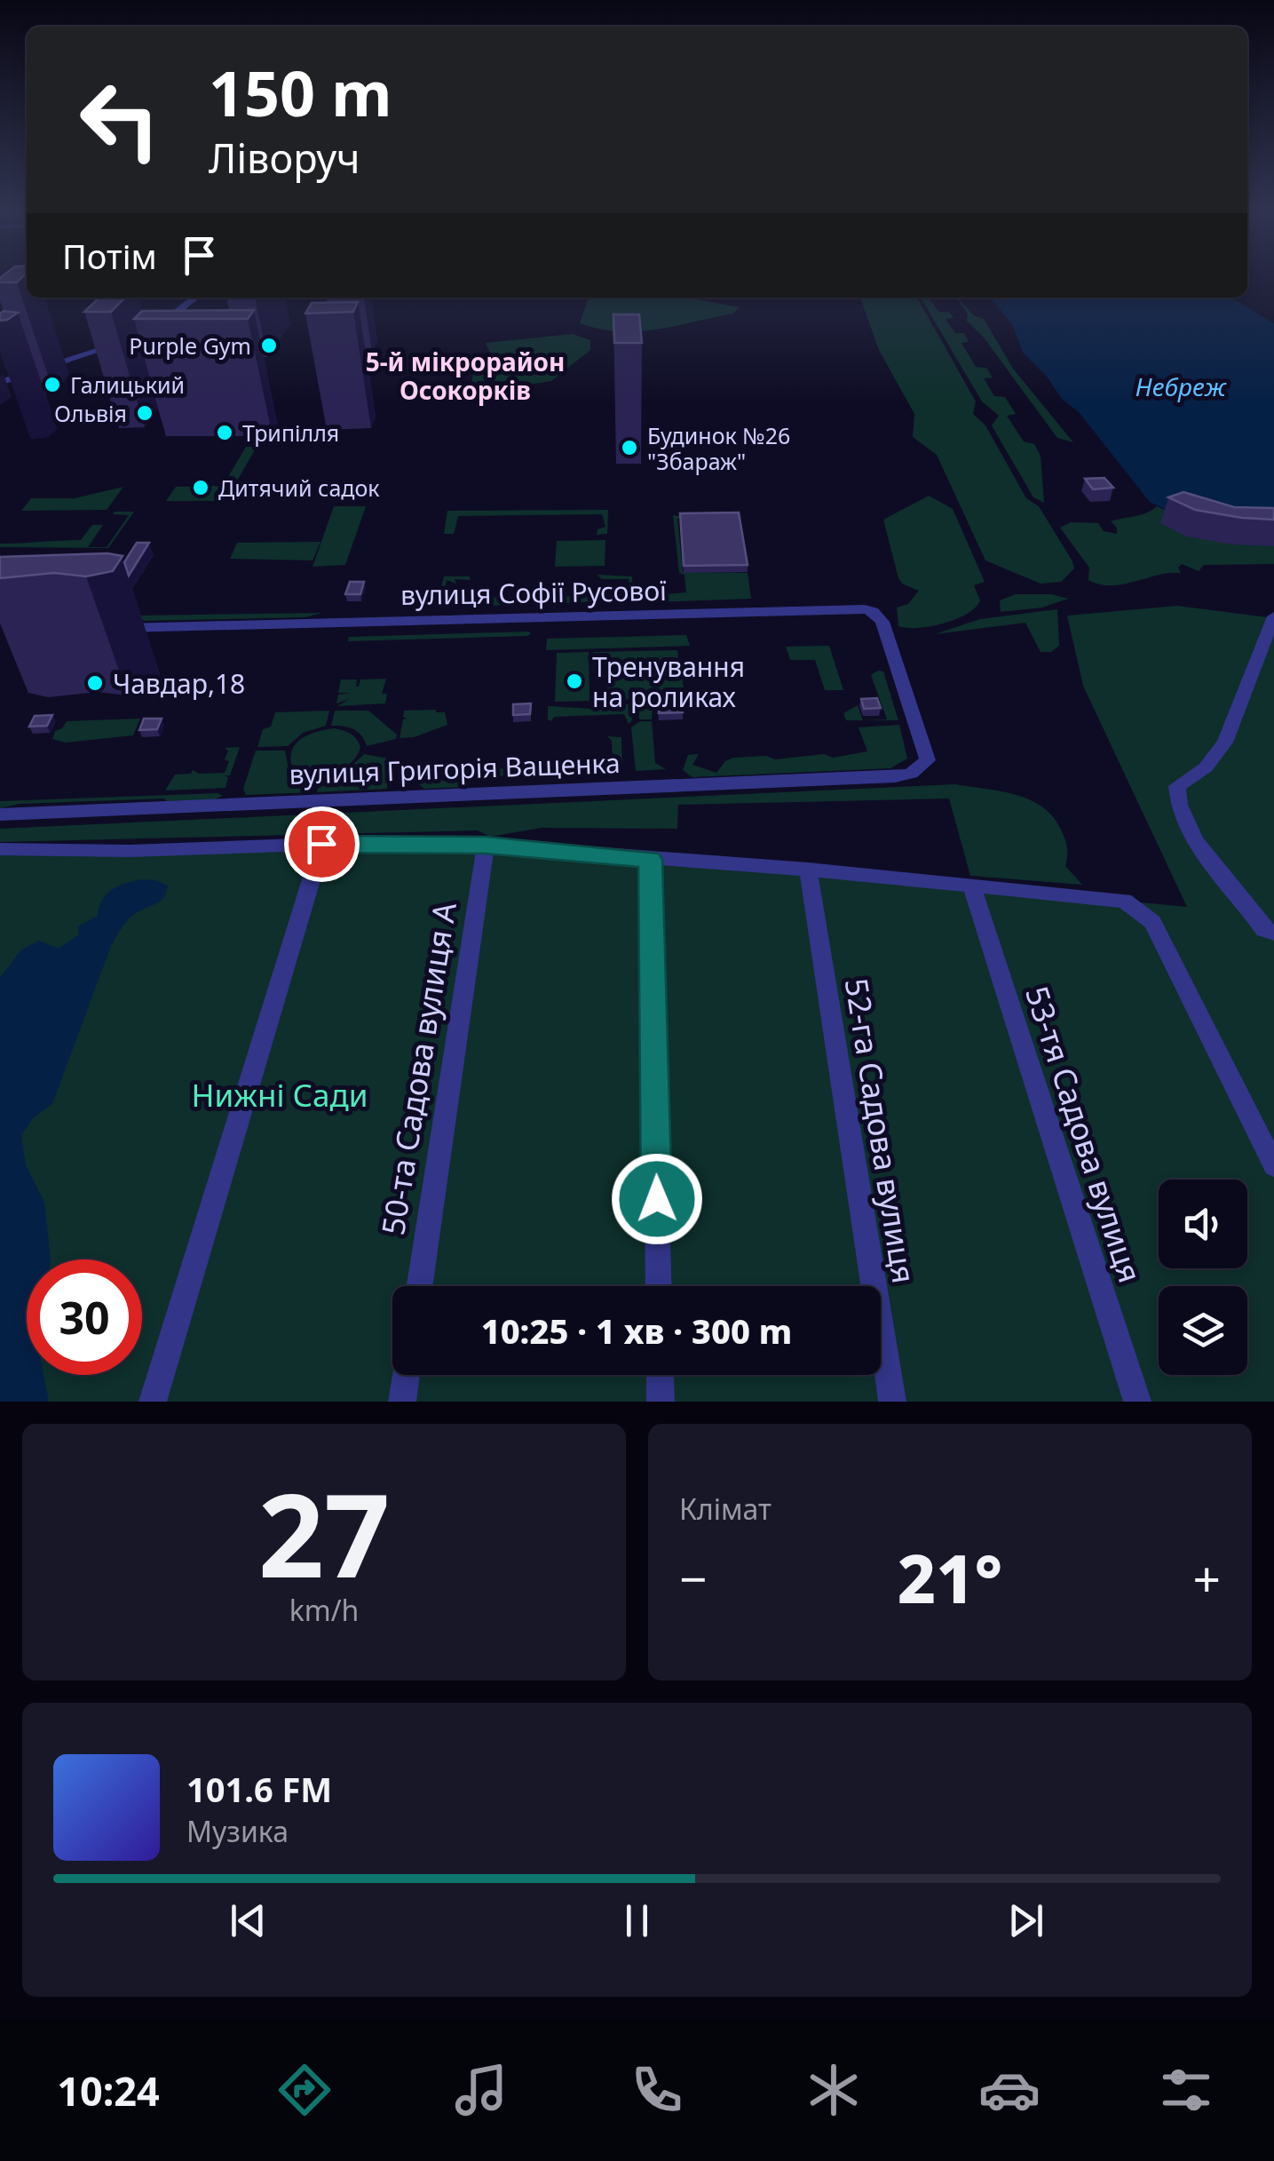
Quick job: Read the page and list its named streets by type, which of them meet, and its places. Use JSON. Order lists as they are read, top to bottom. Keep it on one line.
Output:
{"streets":{"street":["вулиця Софії Русової","вулиця Григорія Ващенка","50-та Садова вулиця А","52-га Садова вулиця","53-тя Садова вулиця"]},"crossings":[["вулиця Софії Русової","вулиця Григорія Ващенка"]],"districts":["5-й мікрорайон Осокорків"],"water":["Небреж"],"parks":["Нижні Сади"],"places":["Purple Gym","Галицький","Ольвія","Трипілля","Будинок №26 \"Збараж\"","Дитячий садок","Тренування на роликах","Чавдар,18"],"page":{"turn":["150 m","Ліворуч"],"then":"Потім","limit":"30","trip":"10:25 · 1 хв · 300 m","tile":[["27","km/h"],"Клімат"],"heat":["−","21°","+"],"song":["101.6 FM","Музика"],"tabs":"10:24"}}
